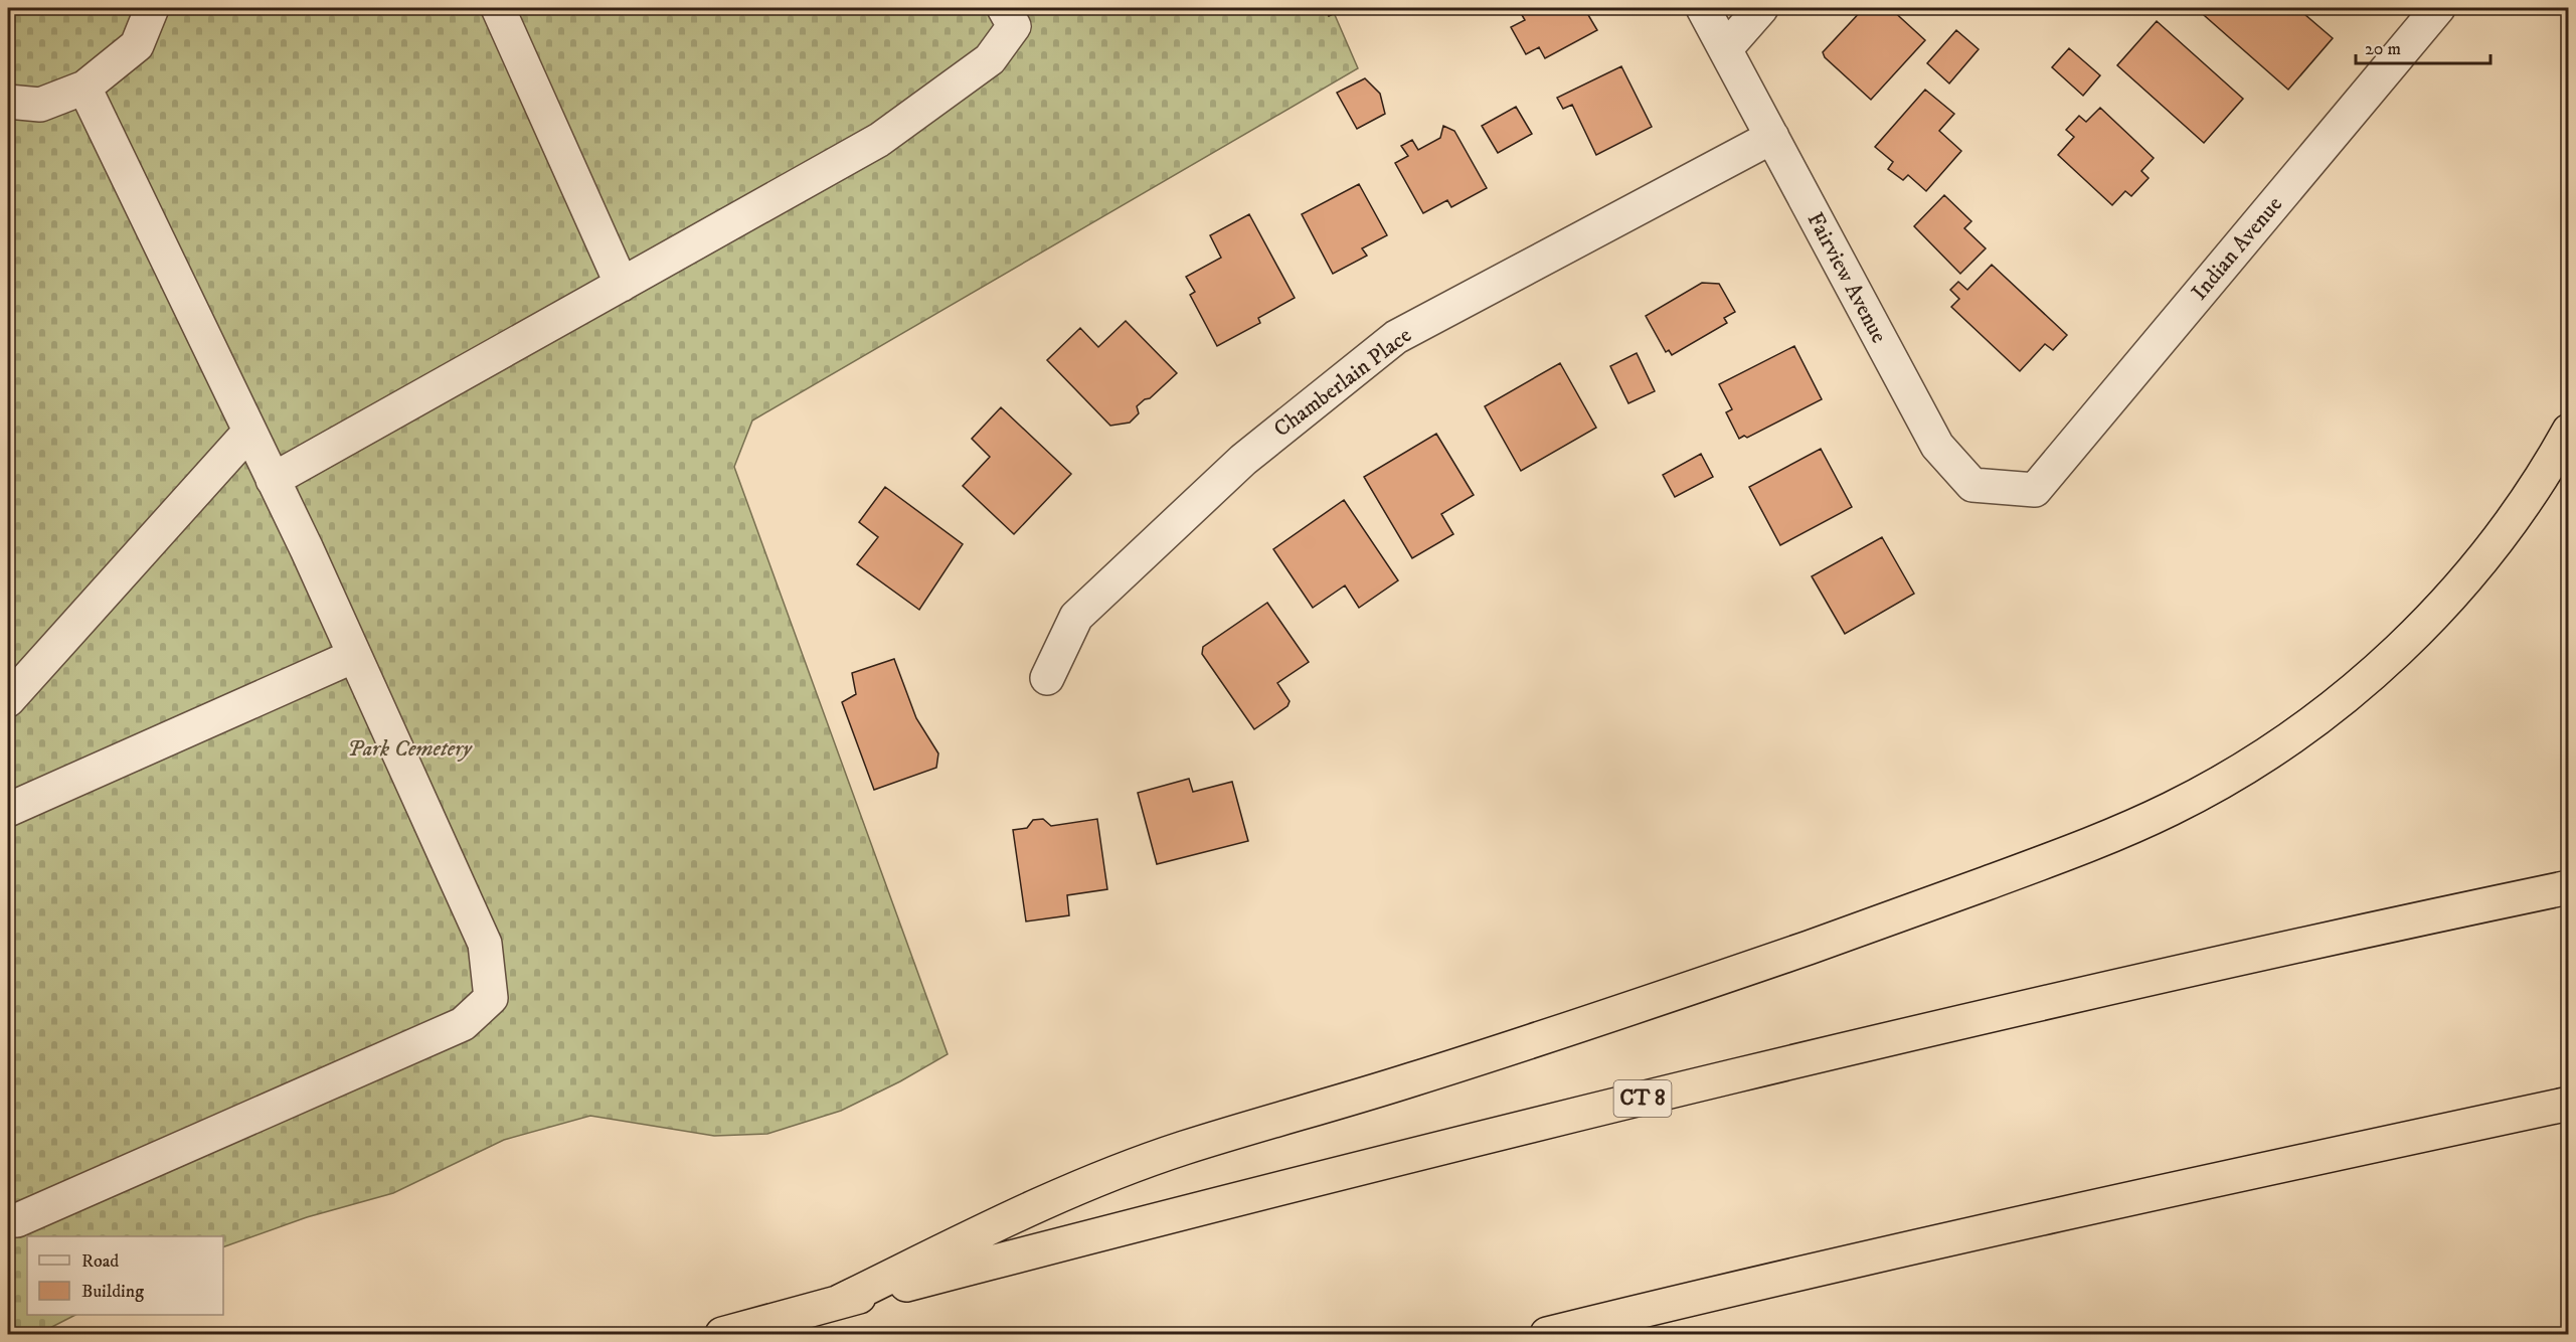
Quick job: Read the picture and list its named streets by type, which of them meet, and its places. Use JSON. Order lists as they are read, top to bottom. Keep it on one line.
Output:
{"streets":{"highway":["CT 8"],"street":["Indian Avenue","Fairview Avenue","Chamberlain Place"]},"crossings":[["Indian Avenue","Fairview Avenue"],["Fairview Avenue","Chamberlain Place"]],"parks":["Park Cemetery"],"legend":["Road","Building"],"scale_bar":"20 m"}
